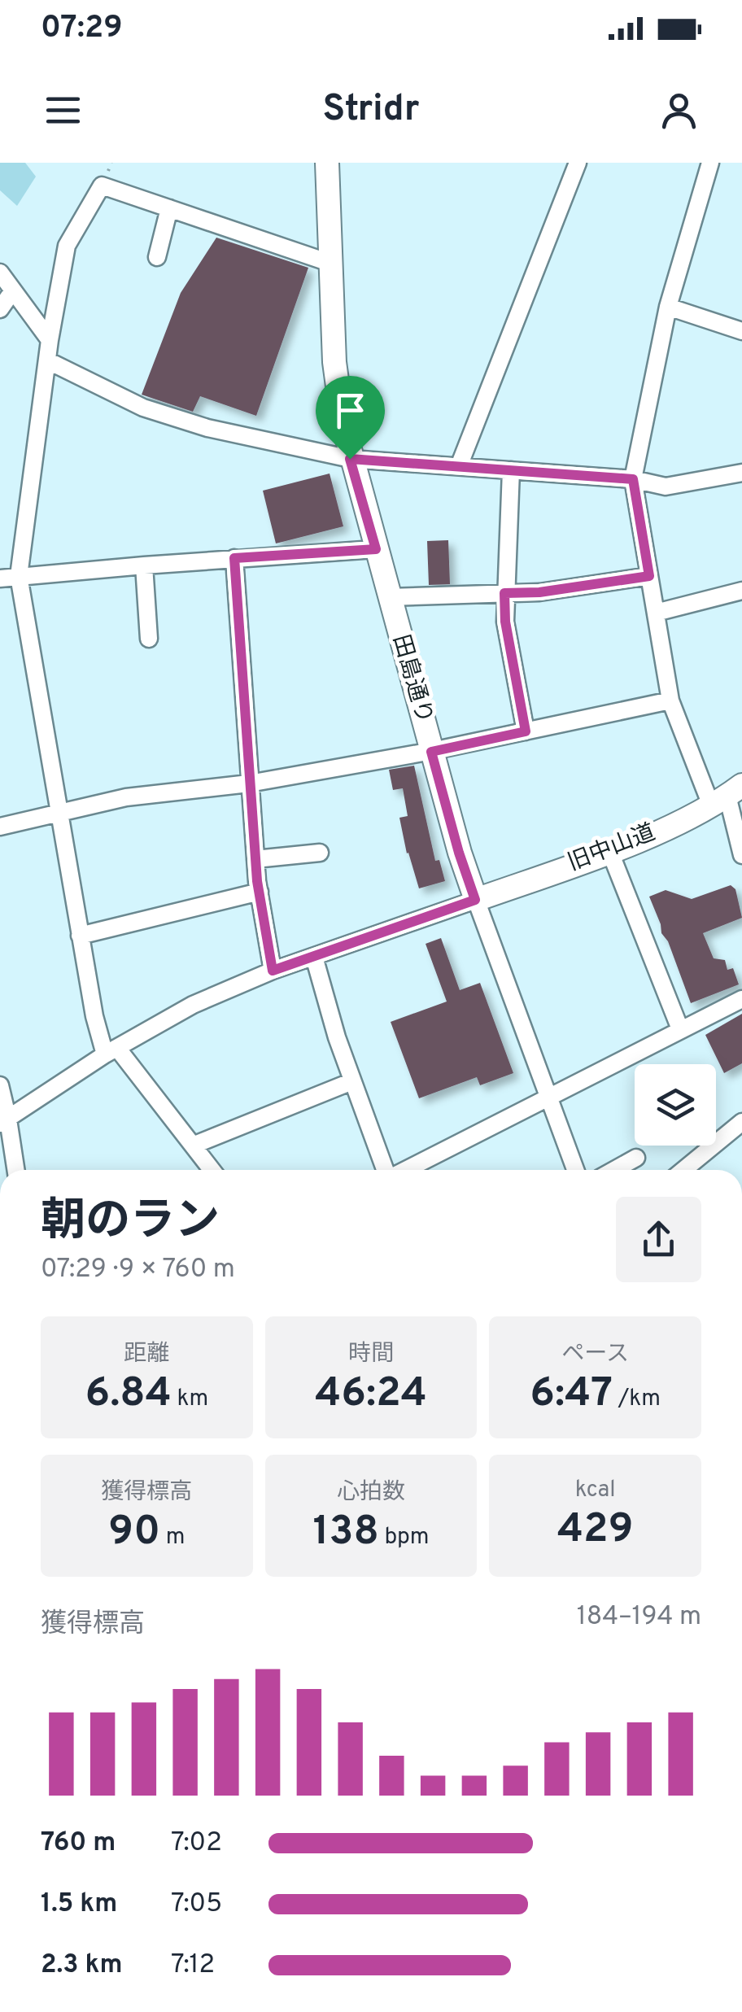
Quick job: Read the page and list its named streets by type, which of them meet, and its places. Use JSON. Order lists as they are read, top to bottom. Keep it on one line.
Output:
{"streets":{"main road":["田島通り","旧中山道"]},"crossings":[["田島通り","旧中山道"]],"page":{"status":"07:29","header":"Stridr","heading":["朝のラン","07:29 · 9 × 760 m"],"stats":[["距離","6.84 km"],["時間","46:24"],["ペース","6:47 /km"],["獲得標高","90 m"],["心拍数","138 bpm"],["kcal","429"]],"chart":["獲得標高","184–194 m"],"list":[{"name":"760 m","note":"7:02"},{"name":"1.5 km","note":"7:05"},{"name":"2.3 km","note":"7:12"}]}}
